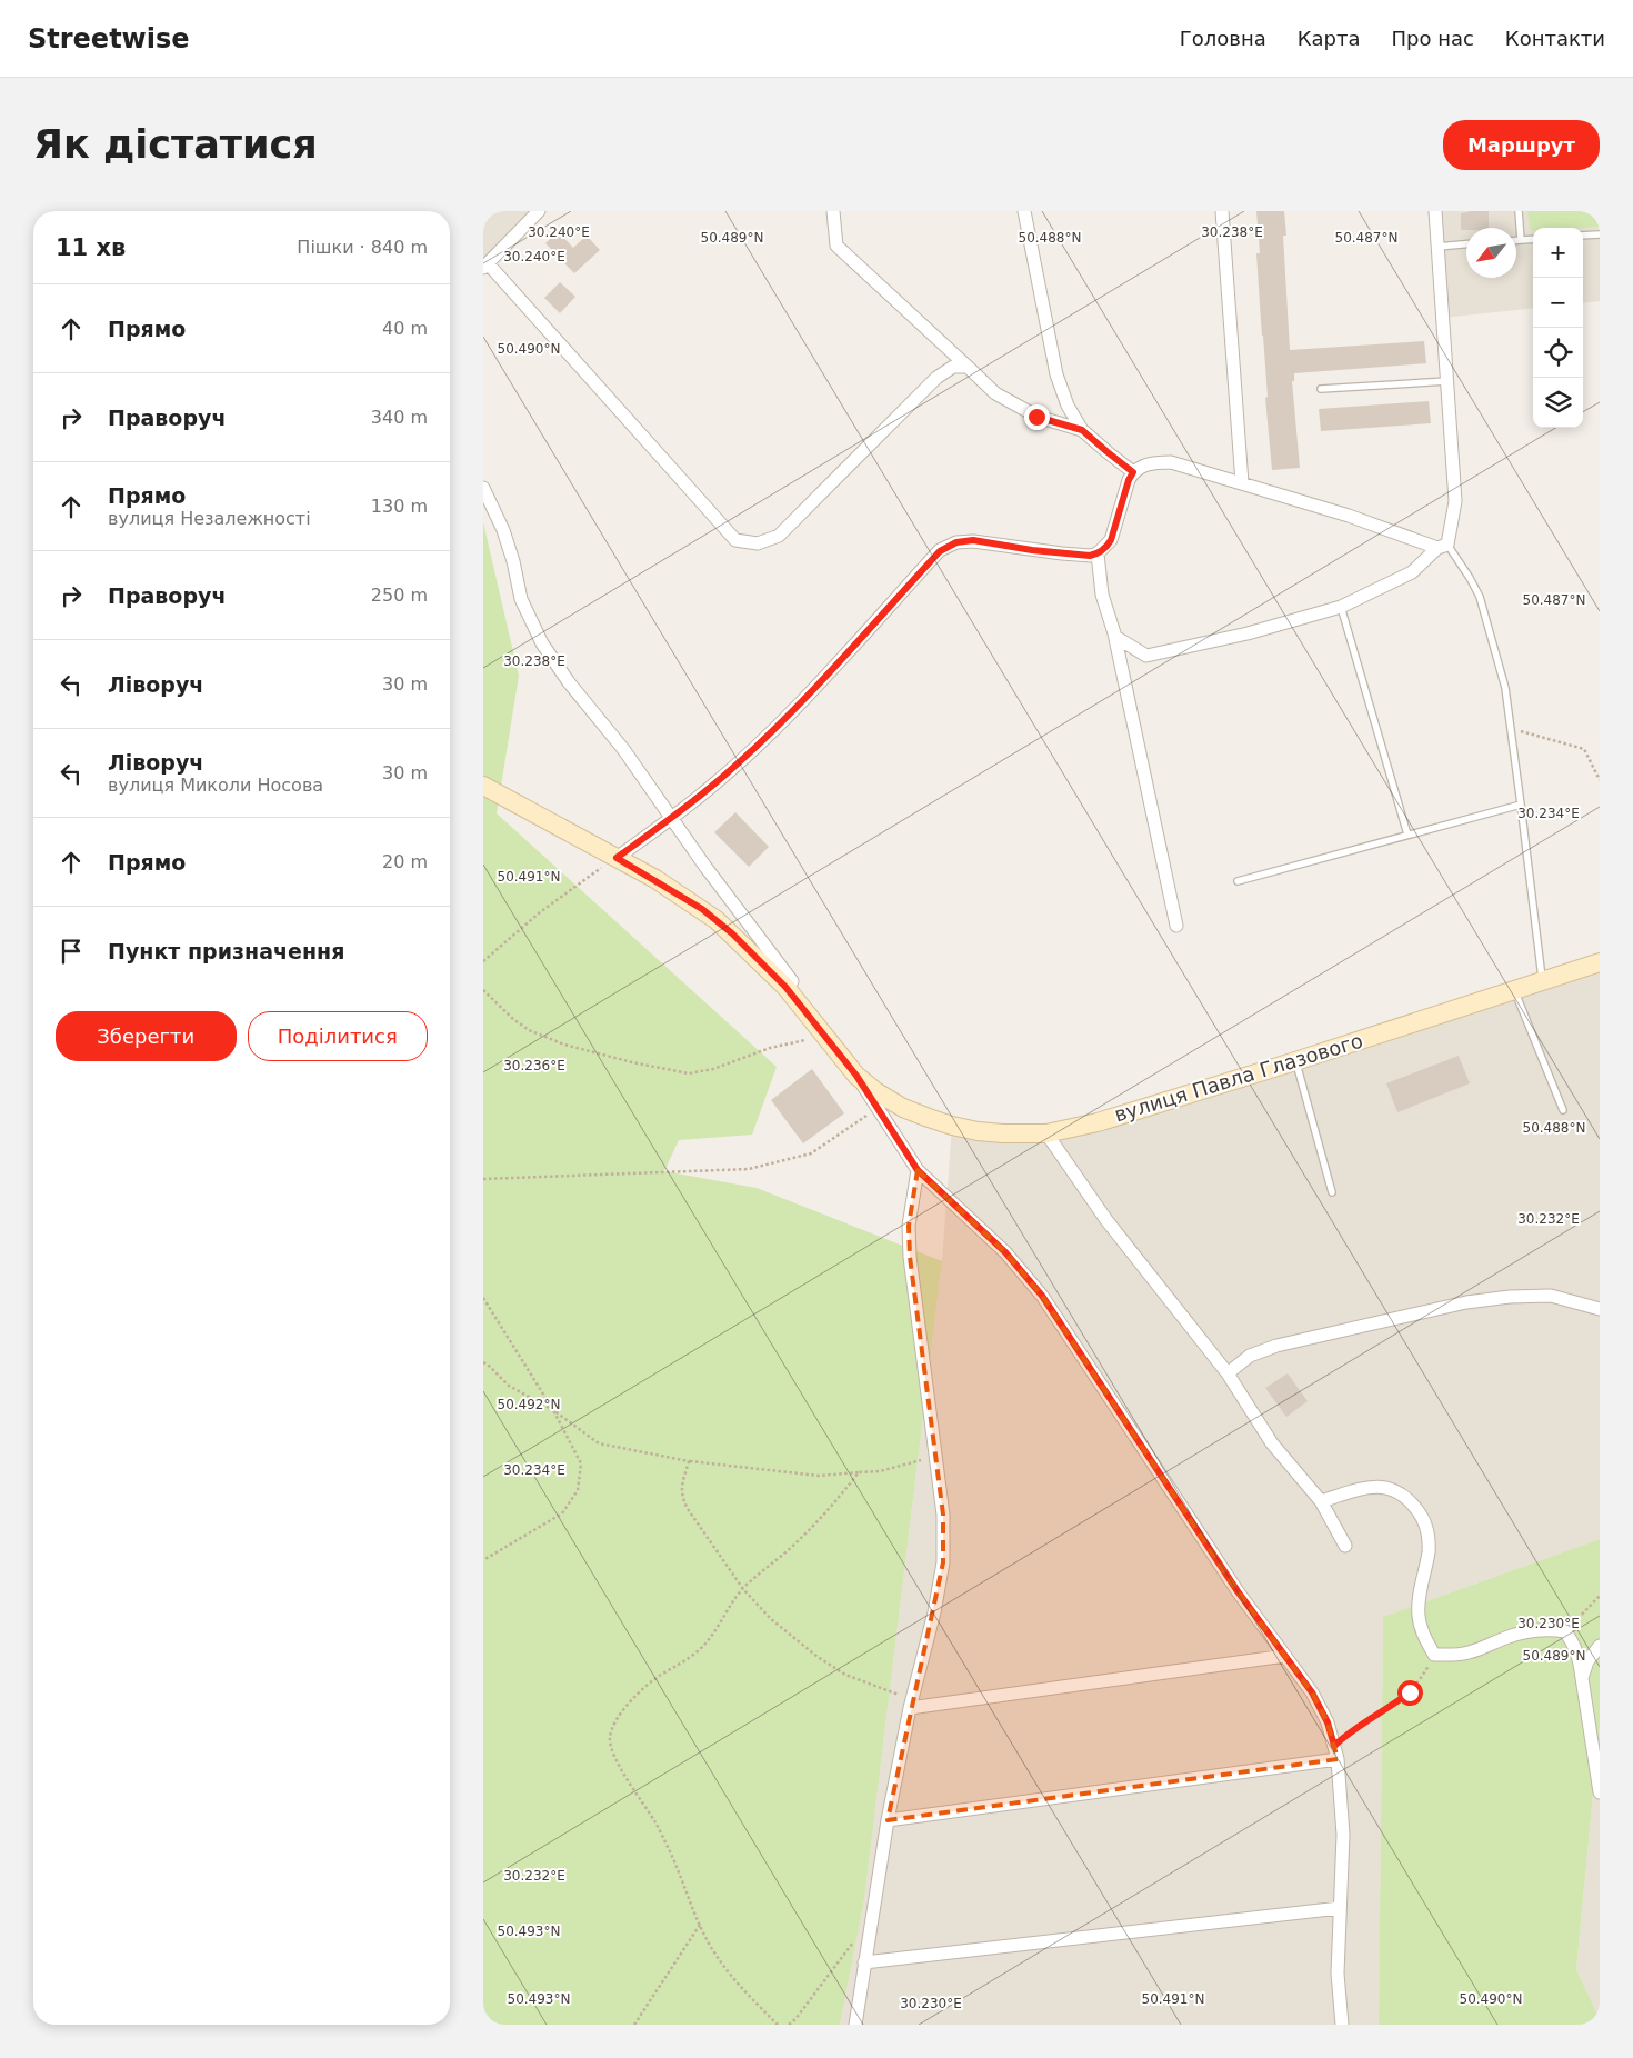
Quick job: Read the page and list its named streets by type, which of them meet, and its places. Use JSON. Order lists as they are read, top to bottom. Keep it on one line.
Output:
{"streets":{"main road":["вулиця Павла Глазового"]},"north":"bottom left","page":{"header":"Streetwise","nav":["Головна","Карта","Про нас","Контакти"],"buttons":["Маршрут",["Зберегти","Поділитися"]],"title":"Як дістатися","heading":["11 хв","Пішки · 840 m"],"map_buttons":["+","−"],"list":[["Прямо","40 m"],["Праворуч","340 m"],["Прямо","вулиця Незалежності","130 m"],["Праворуч","250 m"],["Ліворуч","30 m"],["Ліворуч","вулиця Миколи Носова","30 m"],["Прямо","20 m"],"Пункт призначення"]},"coordinates":["30.240°E","30.238°E","50.489°N","50.488°N","50.487°N","50.490°N","30.234°E","50.491°N","30.236°E","30.232°E","50.492°N","30.230°E","50.493°N"]}
